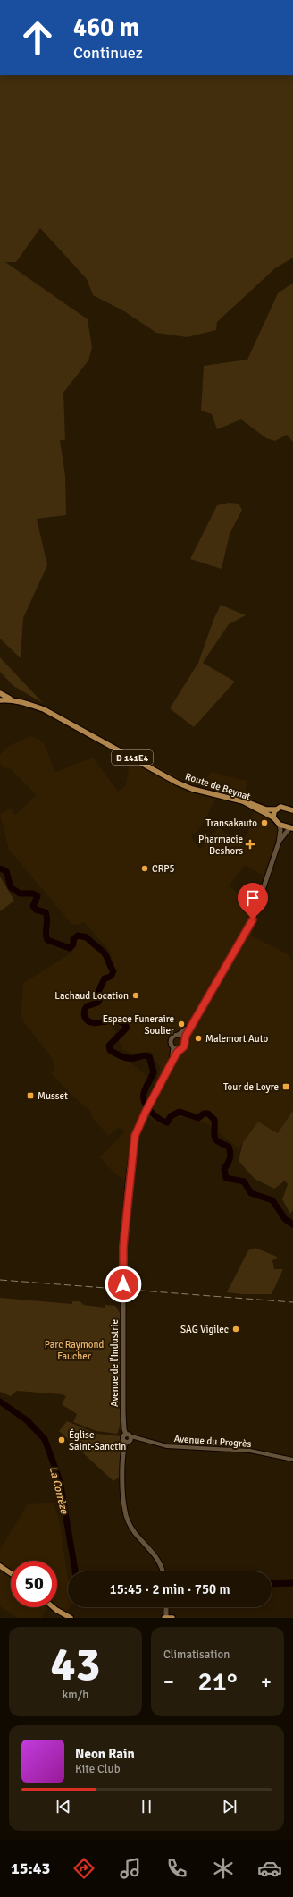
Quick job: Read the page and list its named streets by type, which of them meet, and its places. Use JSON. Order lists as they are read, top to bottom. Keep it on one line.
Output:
{"streets":{"main road":["D 141E4","Route de Beynat","Avenue de l'Industrie"],"street":["Avenue du Progrès"]},"crossings":[["D 141E4","Route de Beynat"],["D 141E4","Avenue de l'Industrie"]],"water":["La Corrèze"],"parks":["Parc Raymond Faucher"],"places":{"other":["Transakauto","CRP5","Lachaud Location","Espace Funeraire Soulier","Malemort Auto","SAG Vigilec","Église Saint-Sanctin"],"health":["Pharmacie Deshors"],"transit":["Tour de Loyre","Musset"]},"page":{"turn":["460 m","Continuez"],"limit":"50","trip":"15:45 · 2 min · 750 m","tile":[["43","km/h"],"Climatisation"],"heat":["−","21°","+"],"song":["Neon Rain","Kite Club"],"tabs":"15:43"}}
